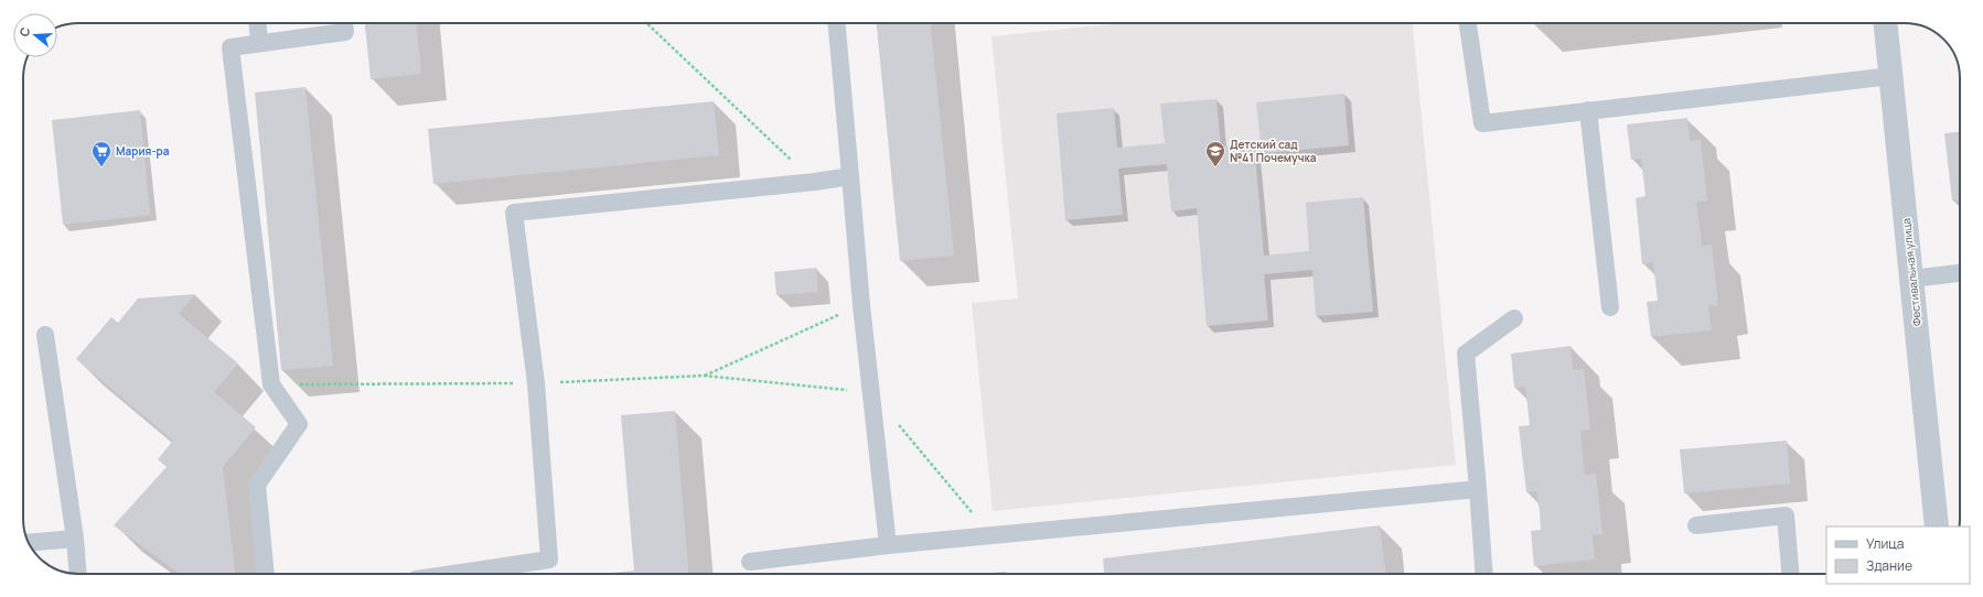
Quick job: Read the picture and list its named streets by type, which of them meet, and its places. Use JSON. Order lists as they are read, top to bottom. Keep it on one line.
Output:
{"streets":{"street":["Фестивальная улица"]},"places":{"supermarket":["Мария-ра"],"school or university":["Детский сад №41 Почемучка"]},"legend":["Улица","Здание"],"north":"left"}
